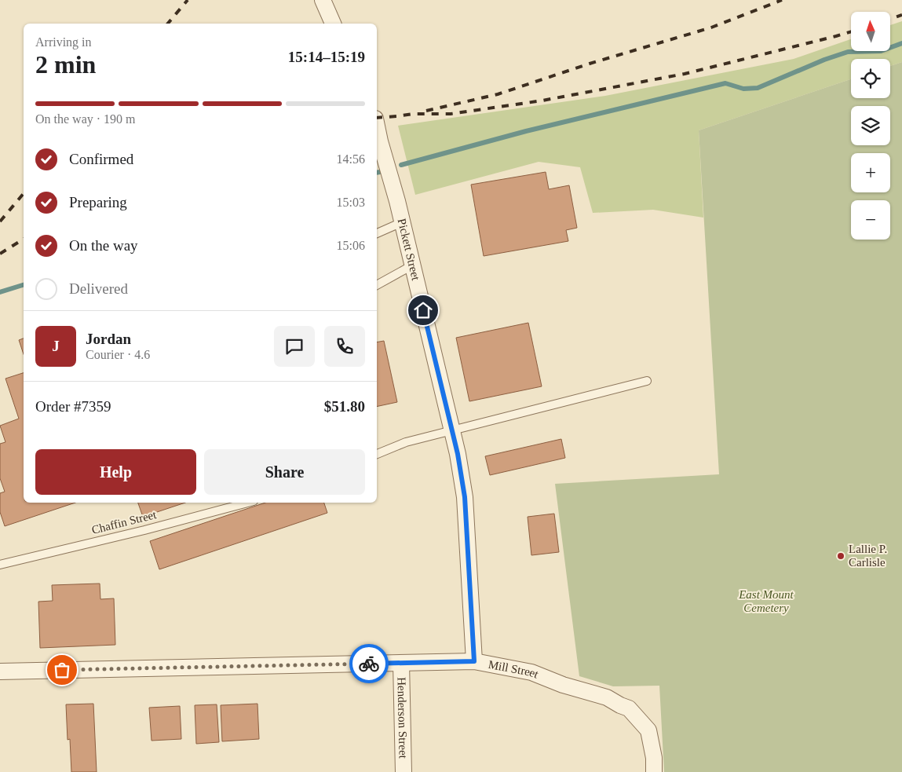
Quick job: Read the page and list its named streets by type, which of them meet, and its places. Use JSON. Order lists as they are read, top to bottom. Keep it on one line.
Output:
{"streets":{"street":["Pickett Street","Mill Street","Henderson Street"],"lane":["Chaffin Street"]},"crossings":[["Pickett Street","Mill Street"],["Mill Street","Henderson Street"]],"parks":["East Mount Cemetery"],"places":["Lallie P. Carlisle"],"north":"top","page":{"map_buttons":["+","−"],"heading":["2 min","Arriving in","15:14–15:19"],"panel":["Jordan","Courier · 4.6","Order #7359","$51.80"],"bar":"On the way · 190 m","list":[["Confirmed","14:56"],["Preparing","15:03"],["On the way","15:06"],"Delivered"],"round":"J","buttons":["Help","Share"]}}
